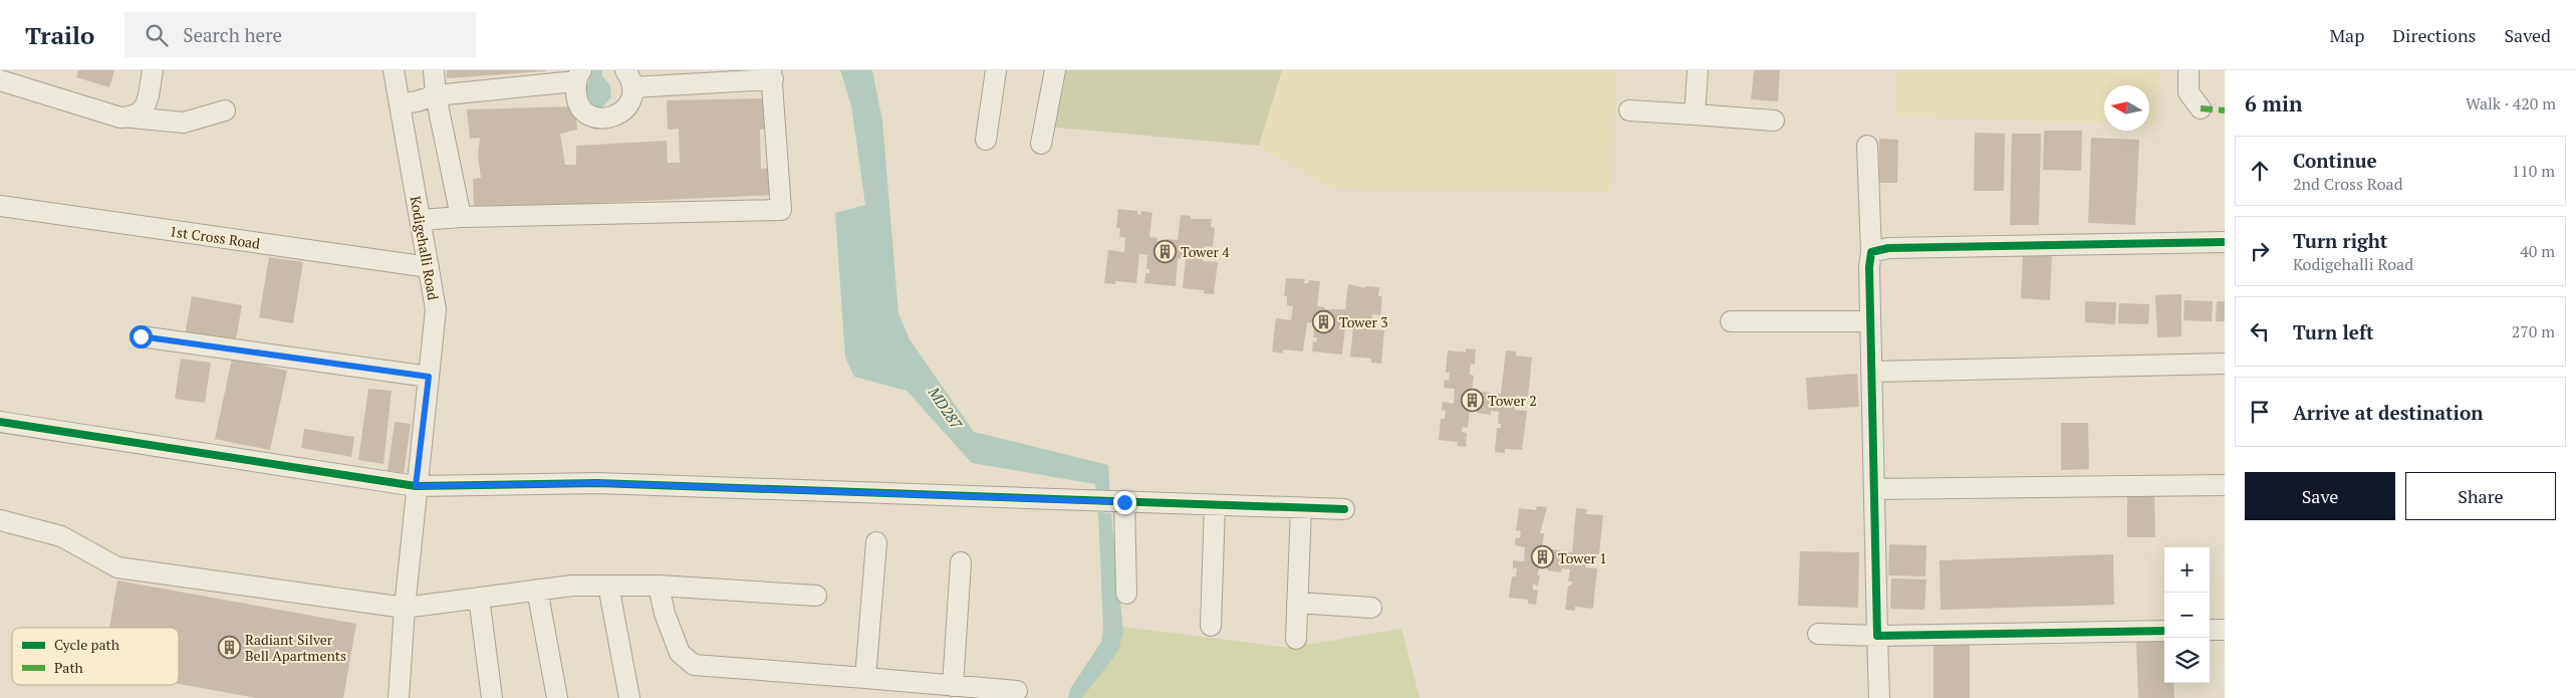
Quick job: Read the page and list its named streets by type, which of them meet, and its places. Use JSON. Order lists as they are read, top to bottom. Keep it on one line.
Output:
{"streets":{"street":["1st Cross Road","Kodigehalli Road"]},"crossings":[["1st Cross Road","Kodigehalli Road"]],"water":["MD287"],"places":{"building":["Tower 4","Tower 3","Tower 2","Tower 1","Radiant Silver Bell Apartments"]},"legend":["Cycle path","Path"],"north":"left","page":{"header":"Trailo","search":"Search here","nav":["Map","Directions","Saved"],"heading":["6 min","Walk · 420 m"],"list":[["Continue","2nd Cross Road","110 m"],["Turn right","Kodigehalli Road","40 m"],["Turn left","270 m"],"Arrive at destination"],"buttons":["Save","Share"],"map_buttons":["+","−"]}}
